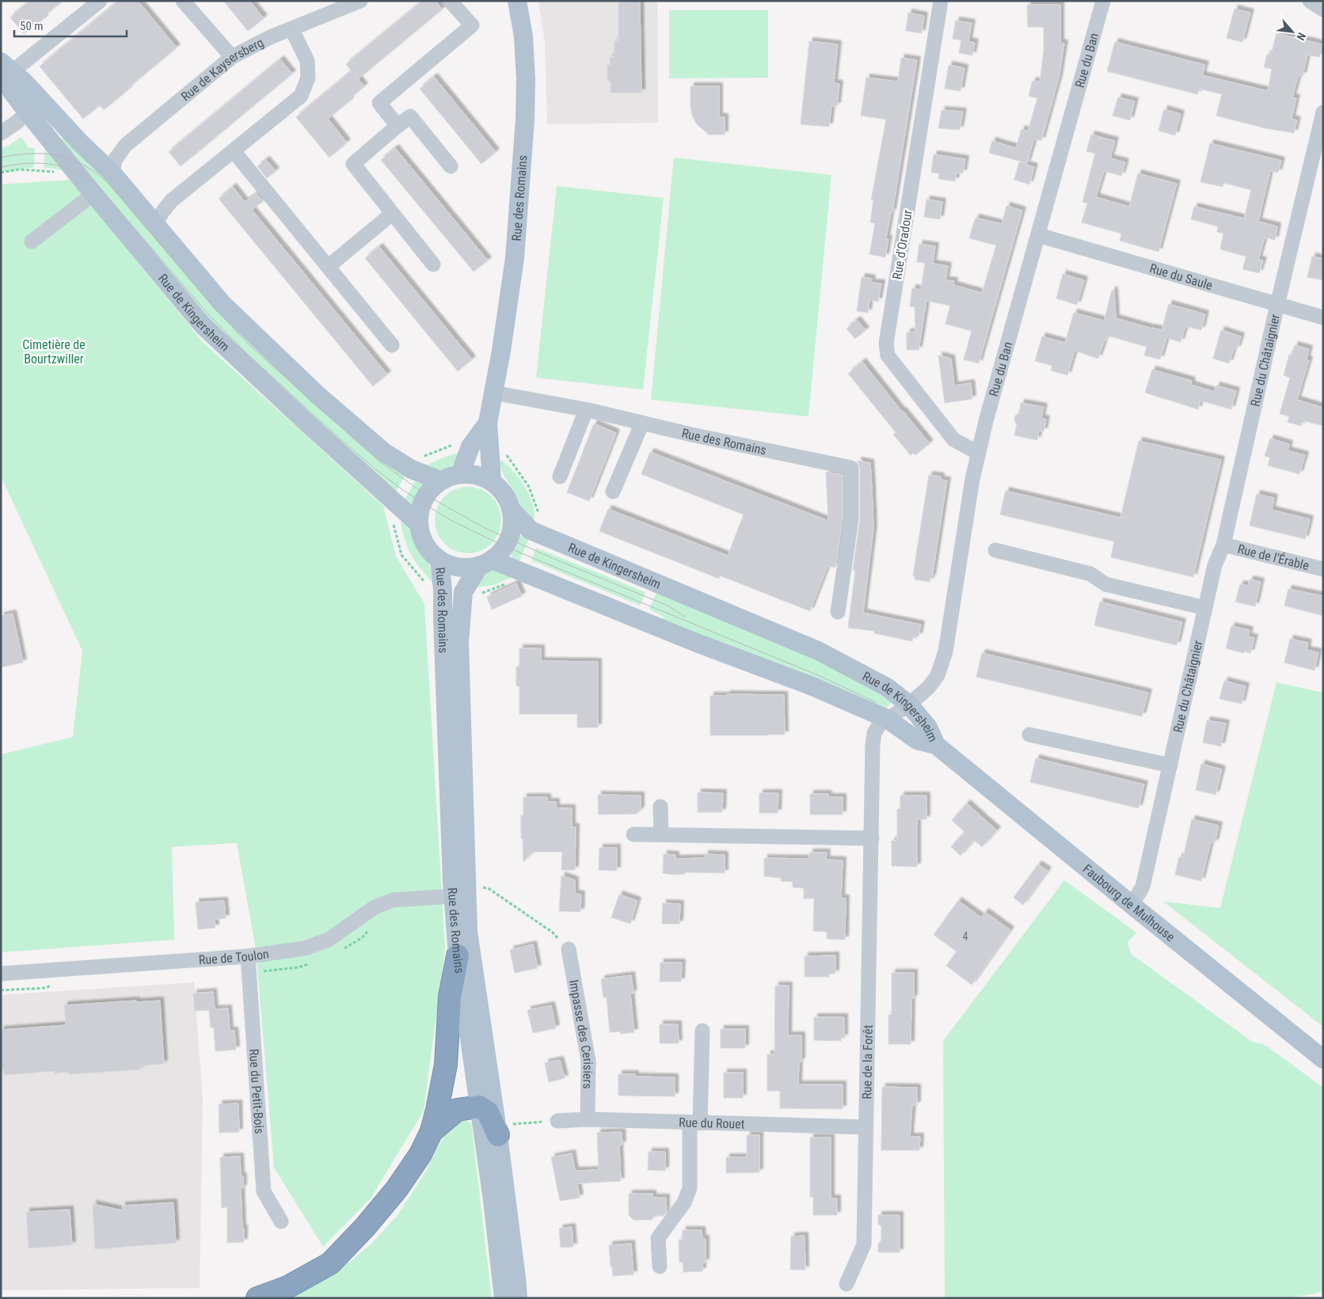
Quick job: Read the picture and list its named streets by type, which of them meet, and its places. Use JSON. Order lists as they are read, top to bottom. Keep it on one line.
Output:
{"streets":{"main road":["Rue des Romains","Rue de Kingersheim","Faubourg de Mulhouse"],"street":["Rue du Ban","Rue de Kaysersberg","Rue d'Oradour","Rue du Saule","Rue du Châtaignier","Rue de l'Érable","Rue de Toulon","Impasse des Cerisiers","Rue de la Forêt","Rue du Petit-Bois","Rue du Rouet"]},"crossings":[["Rue du Ban","Rue d'Oradour"],["Rue du Ban","Rue du Saule"],["Rue du Ban","Rue de Kingersheim"],["Rue du Ban","Rue de la Forêt"],["Rue de Kaysersberg","Rue de Kingersheim"],["Rue des Romains","Rue de Kingersheim"],["Rue des Romains","Rue de Toulon"],["Rue du Saule","Rue du Châtaignier"],["Rue de Kingersheim","Faubourg de Mulhouse"],["Rue de Kingersheim","Rue de la Forêt"],["Rue du Châtaignier","Rue de l'Érable"],["Rue du Châtaignier","Faubourg de Mulhouse"],["Rue de Toulon","Rue du Petit-Bois"],["Impasse des Cerisiers","Rue du Rouet"],["Rue de la Forêt","Rue du Rouet"]],"parks":["Cimetière de Bourtzwiller"],"house_numbers":["4"],"scale_bar":"50 m","north":"bottom right"}
